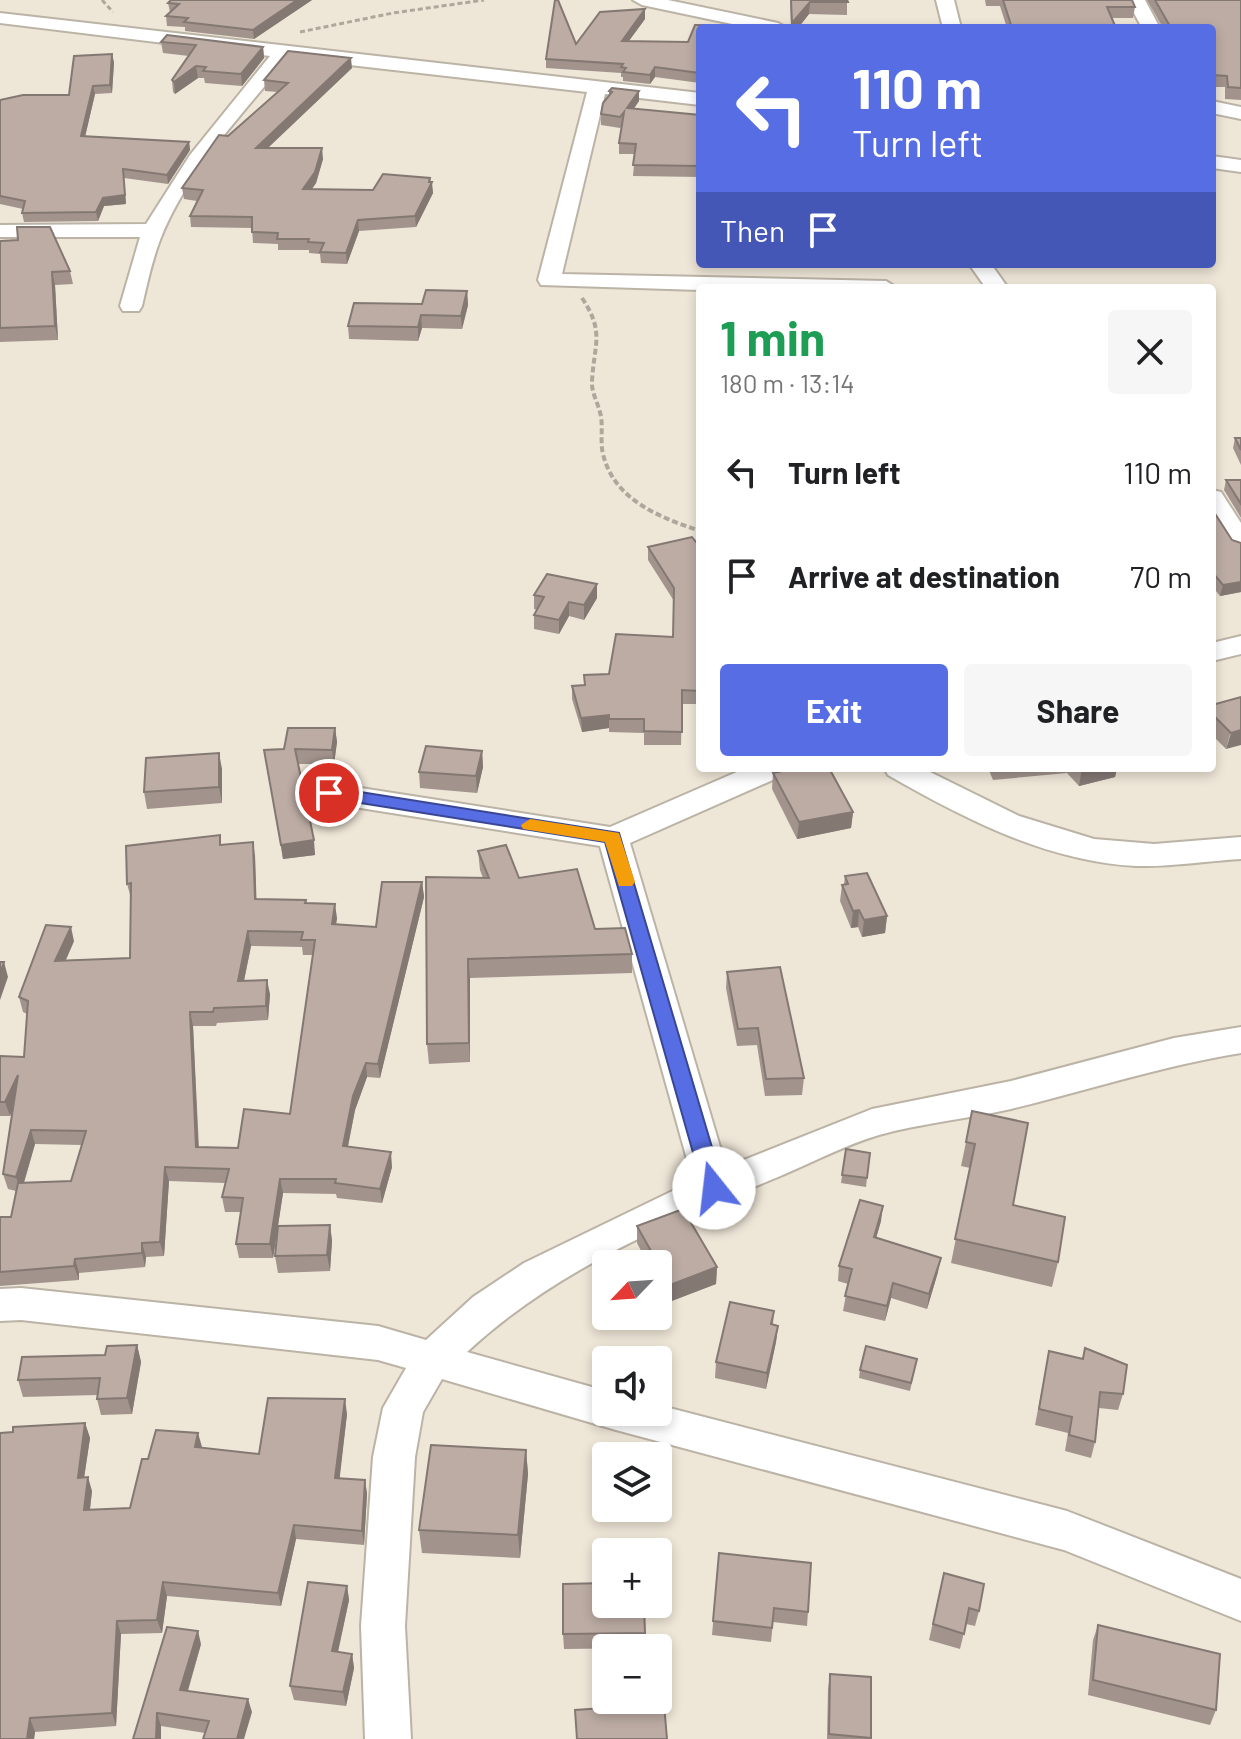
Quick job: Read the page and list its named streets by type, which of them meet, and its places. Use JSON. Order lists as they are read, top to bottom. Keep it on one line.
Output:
{"north":"bottom left","page":{"turn":["110 m","Turn left"],"then":"Then","heading":["1 min","180 m · 13:14"],"list":[{"name":"Turn left","value":"110 m"},{"name":"Arrive at destination","value":"70 m"}],"buttons":["Exit","Share"],"map_buttons":["+","−"]}}
